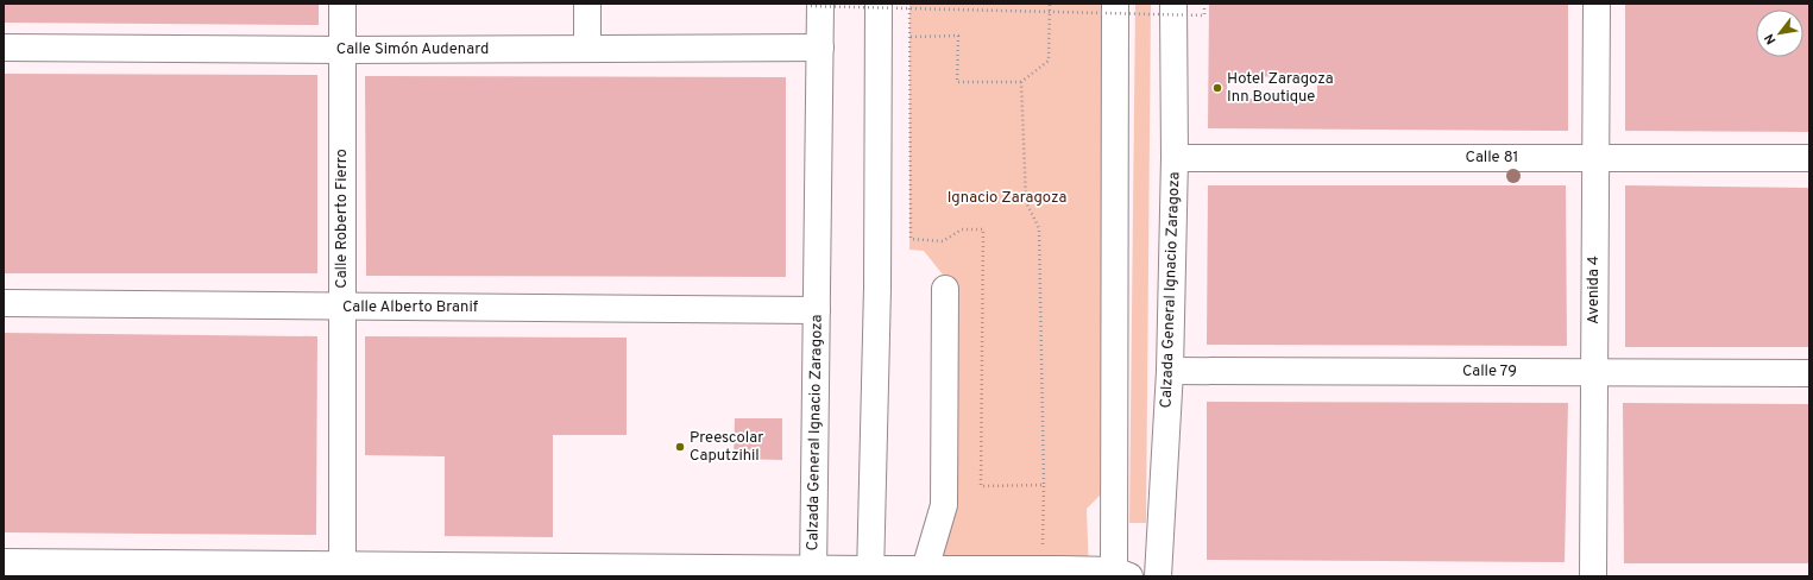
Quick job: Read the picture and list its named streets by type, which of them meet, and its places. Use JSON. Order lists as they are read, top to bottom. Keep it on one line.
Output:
{"streets":{"street":["Calle Simón Audenard","Calle 81","Calle Roberto Fierro","Calzada General Ignacio Zaragoza","Avenida 4","Calle Alberto Branif","Calle 79"]},"crossings":[["Calle Simón Audenard","Calle Roberto Fierro"],["Calle Simón Audenard","Calzada General Ignacio Zaragoza"],["Calle 81","Calzada General Ignacio Zaragoza"],["Calle 81","Avenida 4"],["Calle Roberto Fierro","Calle Alberto Branif"],["Calzada General Ignacio Zaragoza","Calle Alberto Branif"],["Calzada General Ignacio Zaragoza","Calle 79"],["Avenida 4","Calle 79"]],"parks":["Ignacio Zaragoza"],"places":["Hotel Zaragoza Inn Boutique","Preescolar Caputzihil"],"north":"bottom left"}
